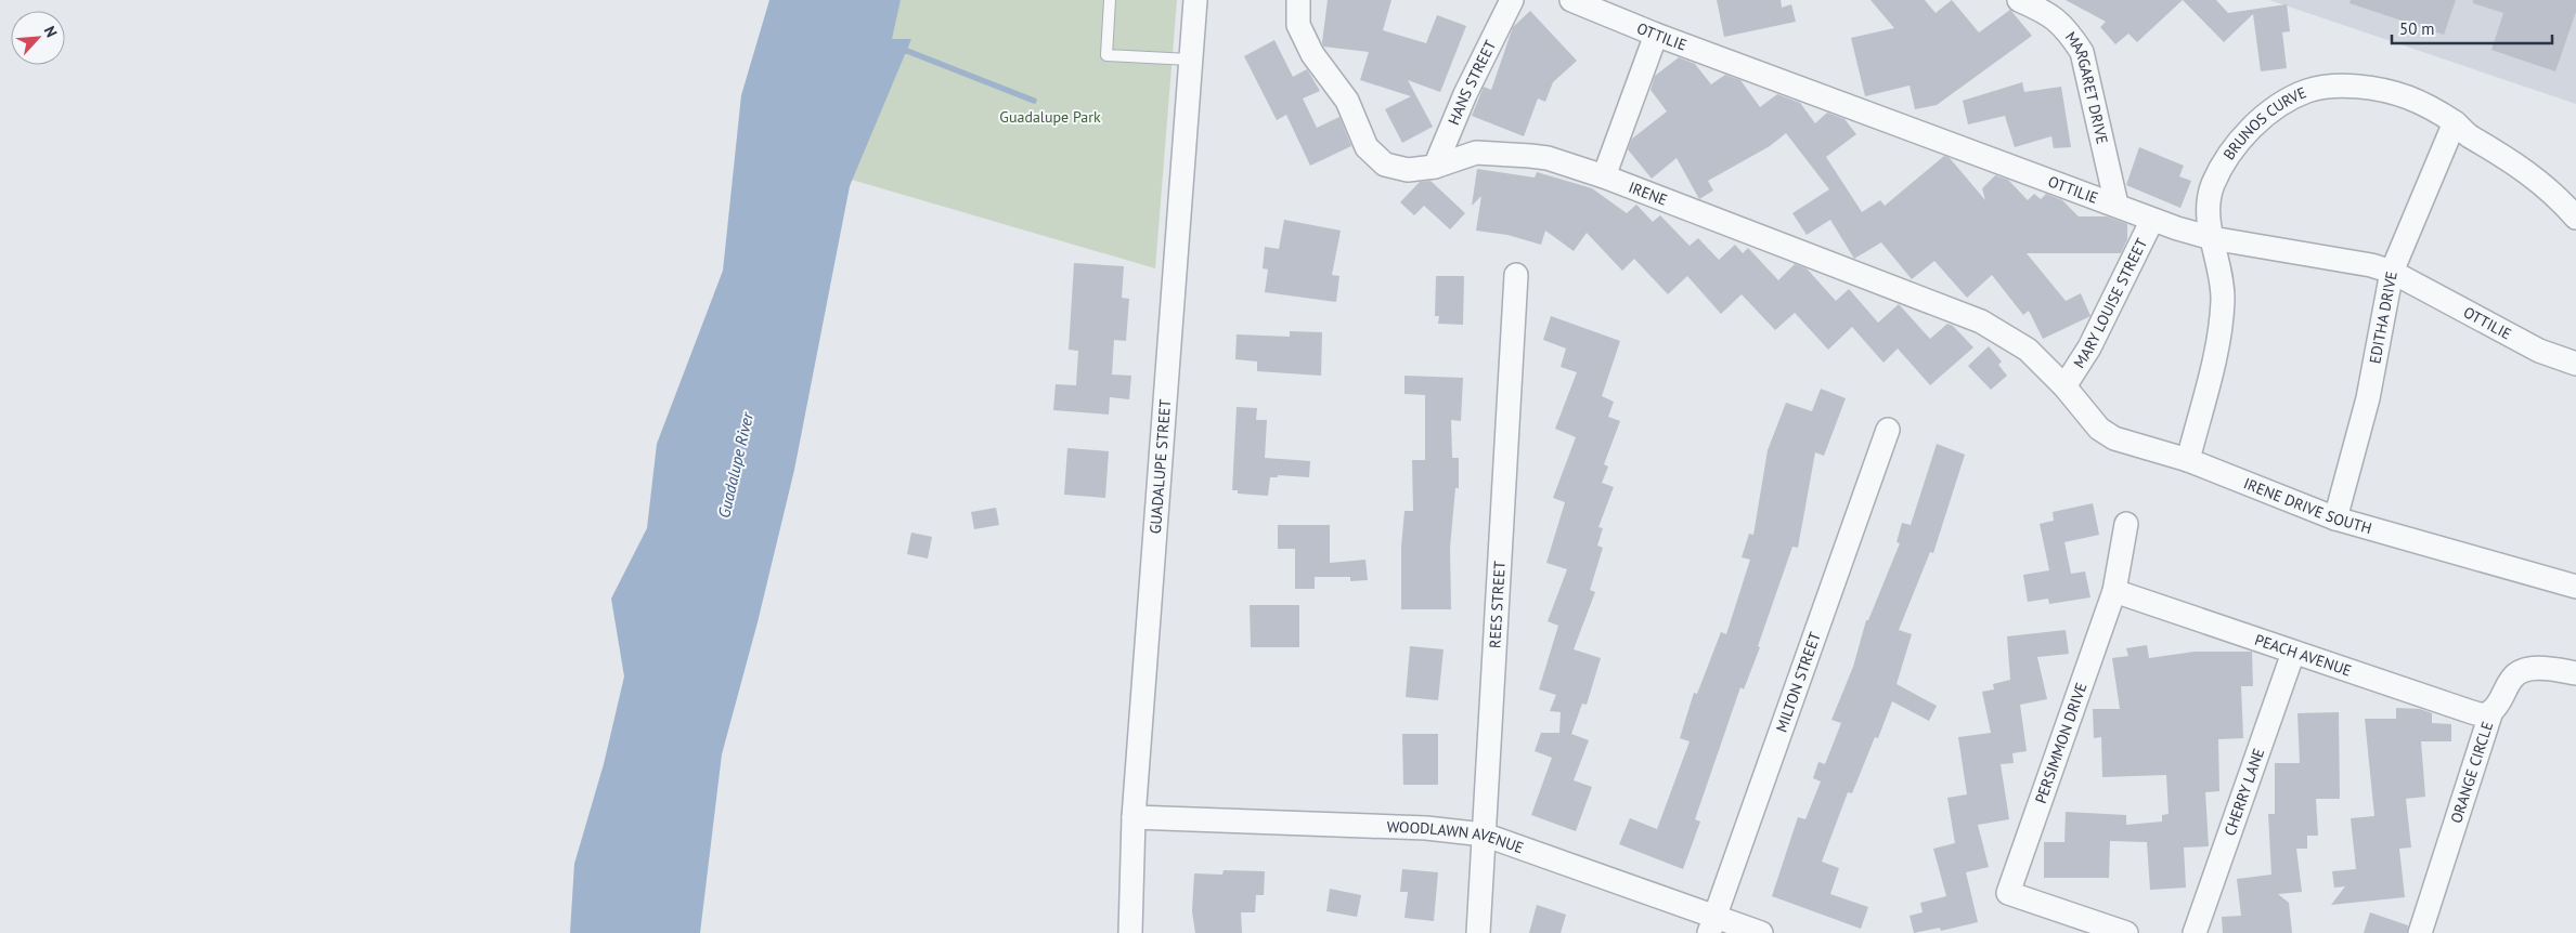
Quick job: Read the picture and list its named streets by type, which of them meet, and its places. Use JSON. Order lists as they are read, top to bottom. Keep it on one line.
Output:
{"streets":{"street":["OTTILIE","HANS STREET","MARGARET DRIVE","BRUNOS CURVE","IRENE","MARY LOUISE STREET","EDITHA DRIVE","GUADALUPE STREET","IRENE DRIVE SOUTH","REES STREET","PEACH AVENUE","MILTON STREET","PERSIMMON DRIVE","ORANGE CIRCLE","CHERRY LANE","WOODLAWN AVENUE"]},"crossings":[["OTTILIE","MARGARET DRIVE"],["OTTILIE","BRUNOS CURVE"],["OTTILIE","MARY LOUISE STREET"],["OTTILIE","EDITHA DRIVE"],["HANS STREET","IRENE"],["BRUNOS CURVE","EDITHA DRIVE"],["BRUNOS CURVE","IRENE DRIVE SOUTH"],["IRENE","MARY LOUISE STREET"],["IRENE","IRENE DRIVE SOUTH"],["MARY LOUISE STREET","IRENE DRIVE SOUTH"],["EDITHA DRIVE","IRENE DRIVE SOUTH"],["GUADALUPE STREET","WOODLAWN AVENUE"],["REES STREET","WOODLAWN AVENUE"],["PEACH AVENUE","PERSIMMON DRIVE"],["PEACH AVENUE","ORANGE CIRCLE"],["PEACH AVENUE","CHERRY LANE"],["MILTON STREET","WOODLAWN AVENUE"]],"water":["Guadalupe River"],"parks":["Guadalupe Park"],"scale_bar":"50 m","north":"top right"}
